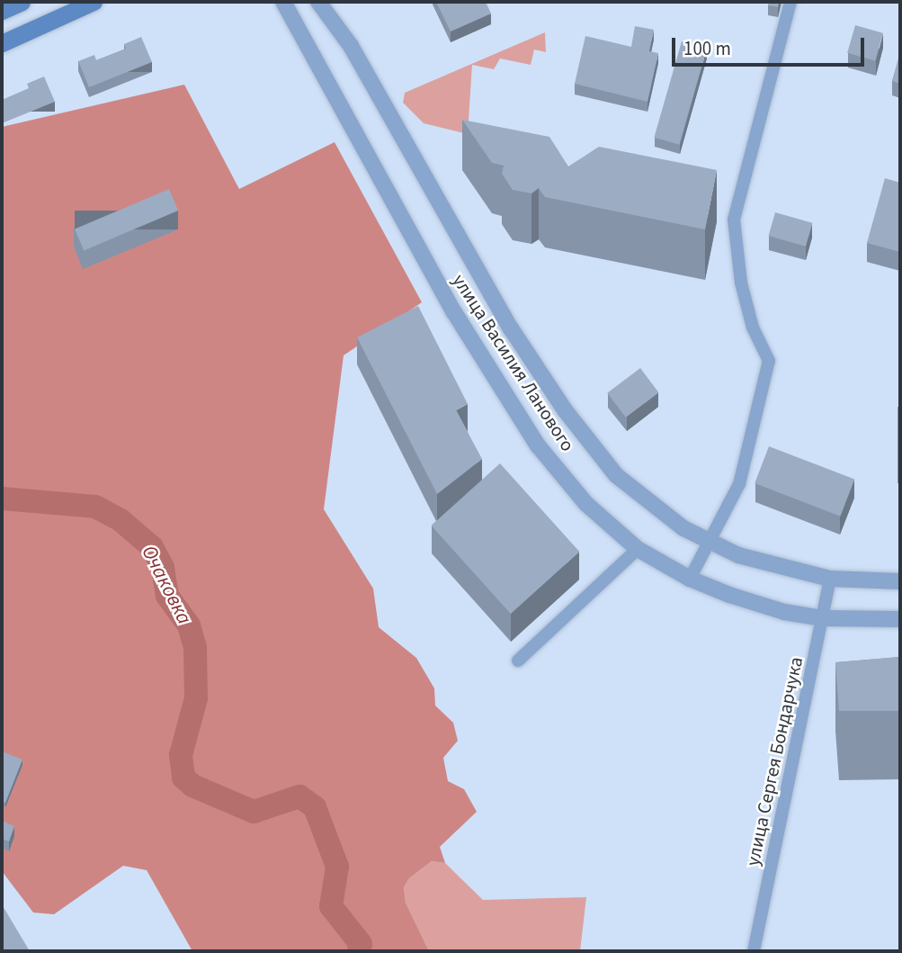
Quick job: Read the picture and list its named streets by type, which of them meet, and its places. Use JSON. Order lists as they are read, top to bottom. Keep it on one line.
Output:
{"streets":{"street":["улица Василия Ланового","улица Сергея Бондарчука"]},"crossings":[["улица Василия Ланового","улица Сергея Бондарчука"]],"water":["Очаковка"],"scale_bar":"100 m"}
